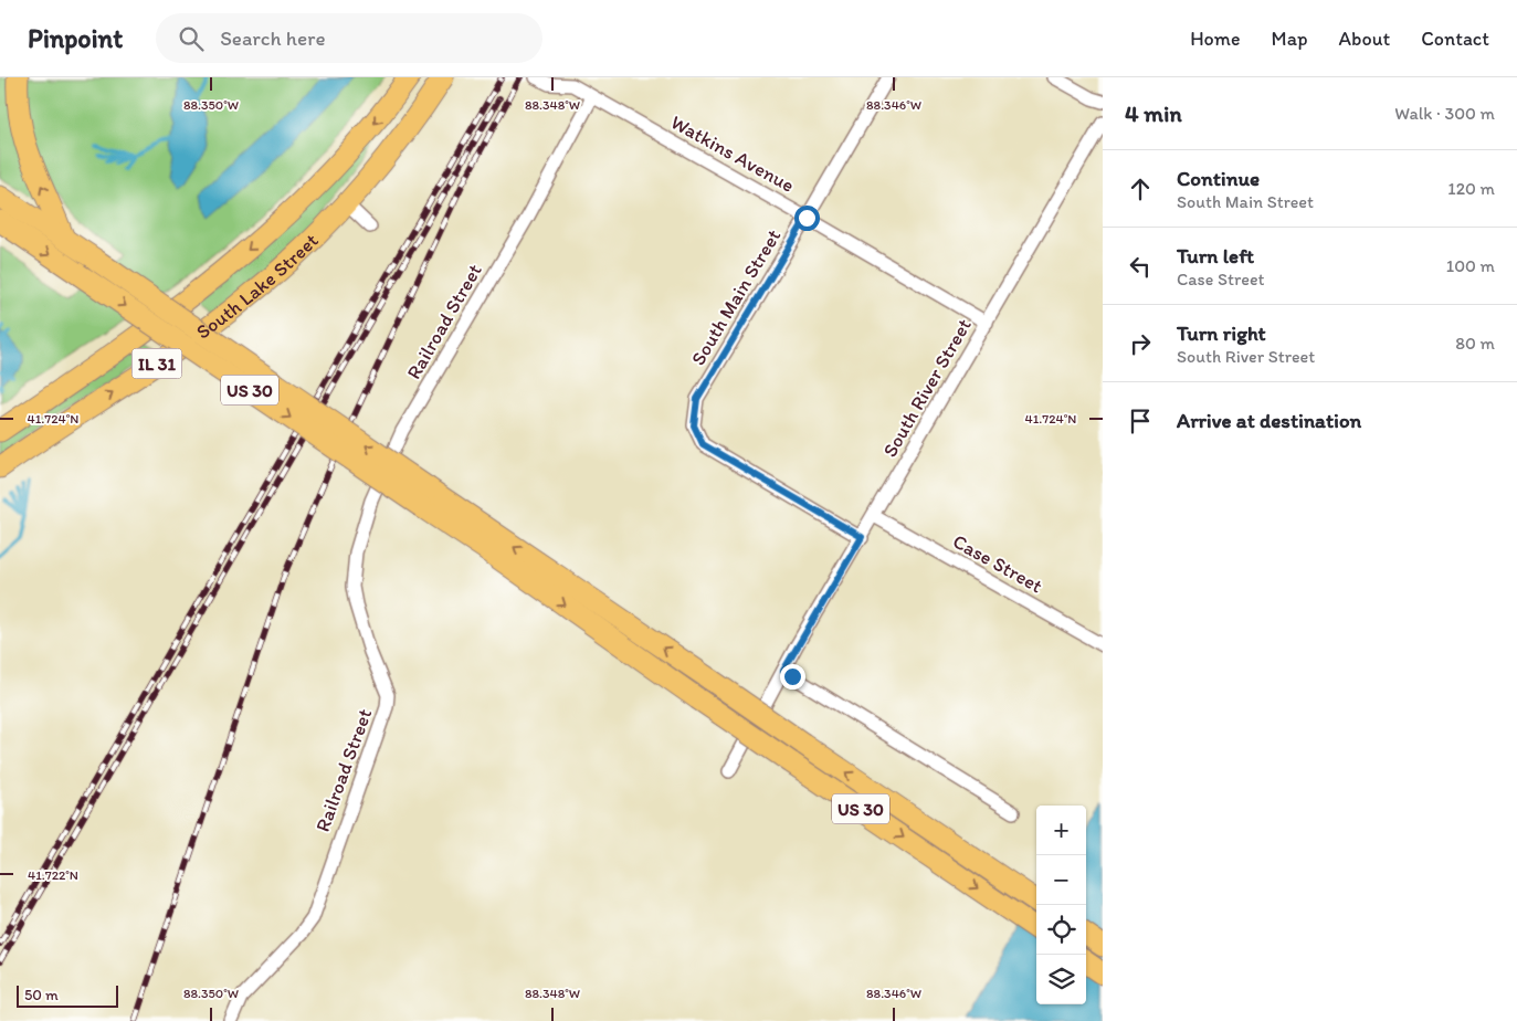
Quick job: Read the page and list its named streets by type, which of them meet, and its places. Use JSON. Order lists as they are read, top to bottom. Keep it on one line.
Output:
{"streets":{"main road":["South Lake Street","IL 31","US 30"],"street":["Watkins Avenue","South Main Street","Railroad Street","South River Street","Case Street"]},"crossings":[["Watkins Avenue","South Main Street"],["Watkins Avenue","Railroad Street"],["Watkins Avenue","South River Street"],["South Main Street","South River Street"],["South River Street","Case Street"]],"scale_bar":"50 m","page":{"header":"Pinpoint","search":"Search here","nav":["Home","Map","About","Contact"],"heading":["4 min","Walk · 300 m"],"list":[["Continue","South Main Street","120 m"],["Turn left","Case Street","100 m"],["Turn right","South River Street","80 m"],"Arrive at destination"],"map_buttons":["+","−"],"scale":"50 m"},"coordinates":["88.350°W","88.348°W","88.346°W","41.724°N","41.722°N"]}
